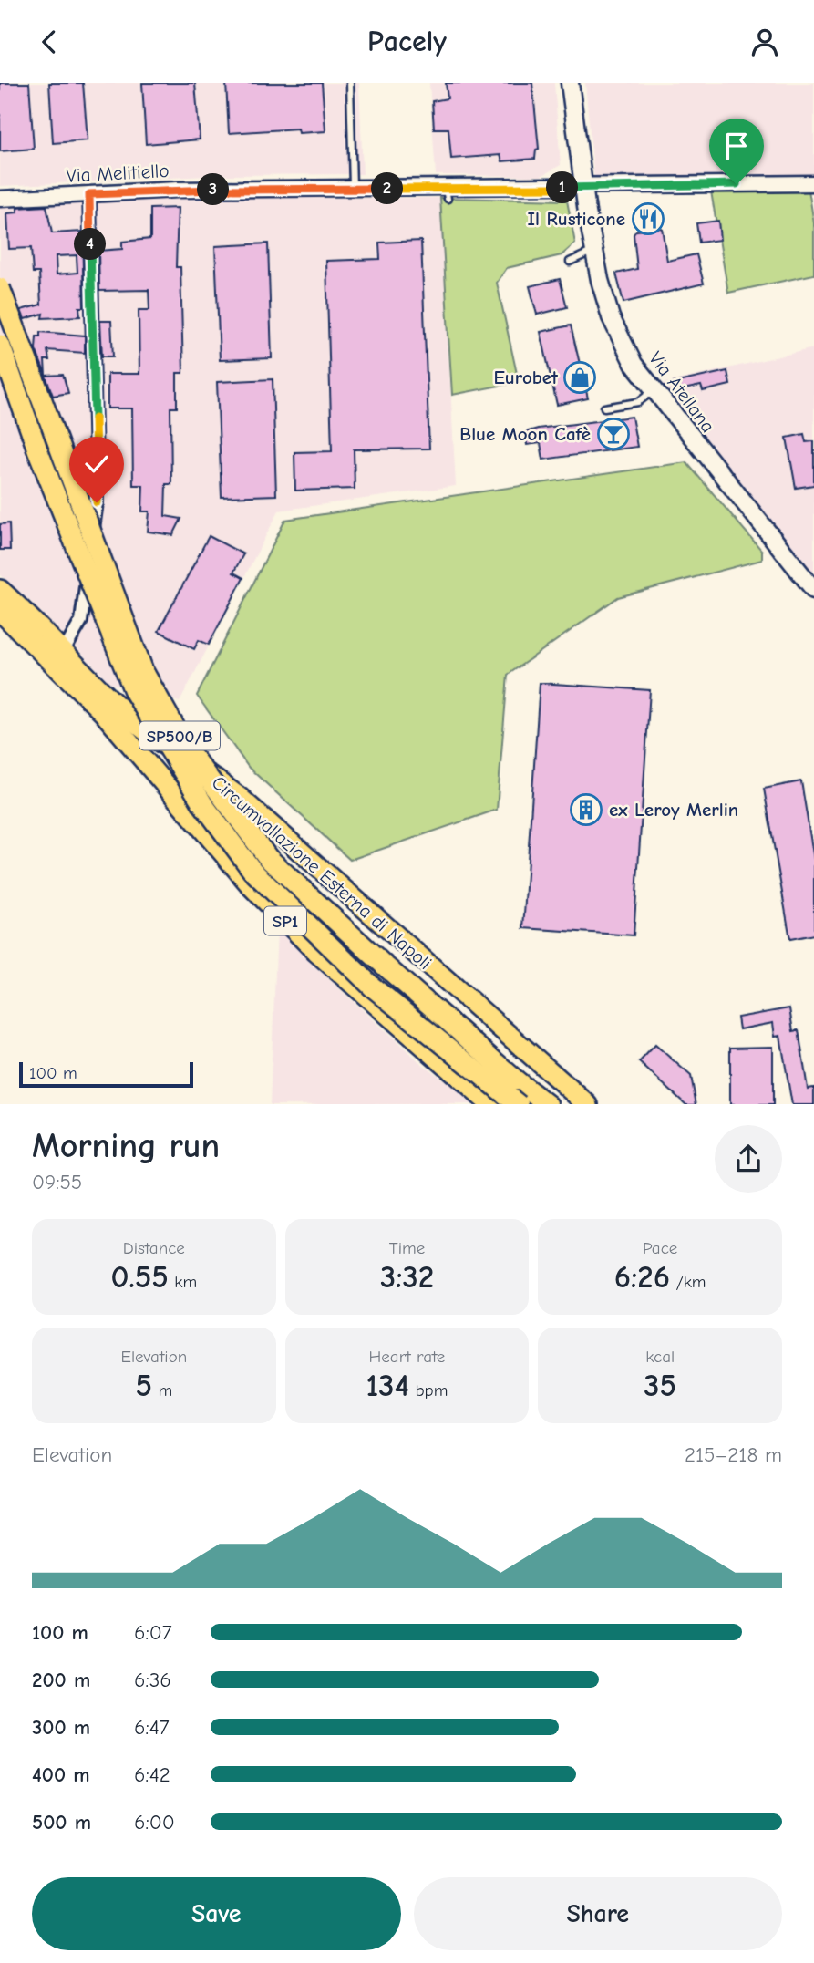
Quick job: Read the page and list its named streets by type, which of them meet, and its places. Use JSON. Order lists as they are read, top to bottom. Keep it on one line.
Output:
{"streets":{"highway":["SP500/B","Circumvallazione Esterna di Napoli","SP1"],"main road":["Via Atellana"],"street":["Via Melitiello"]},"crossings":[["Via Melitiello","Via Atellana"]],"places":{"restaurant":["Il Rusticone"],"shop":["Eurobet"],"bar":["Blue Moon Cafè"],"building":["ex Leroy Merlin"]},"scale_bar":"100 m","page":{"header":"Pacely","pins":["1","2","3","4"],"scale":"100 m","heading":["Morning run","09:55"],"stats":[["Distance","0.55 km"],["Time","3:32"],["Pace","6:26 /km"],["Elevation","5 m"],["Heart rate","134 bpm"],["kcal","35"]],"chart":["Elevation","215–218 m"],"list":[{"name":"100 m","note":"6:07"},{"name":"200 m","note":"6:36"},{"name":"300 m","note":"6:47"},{"name":"400 m","note":"6:42"},{"name":"500 m","note":"6:00"}],"buttons":["Save","Share"]}}
